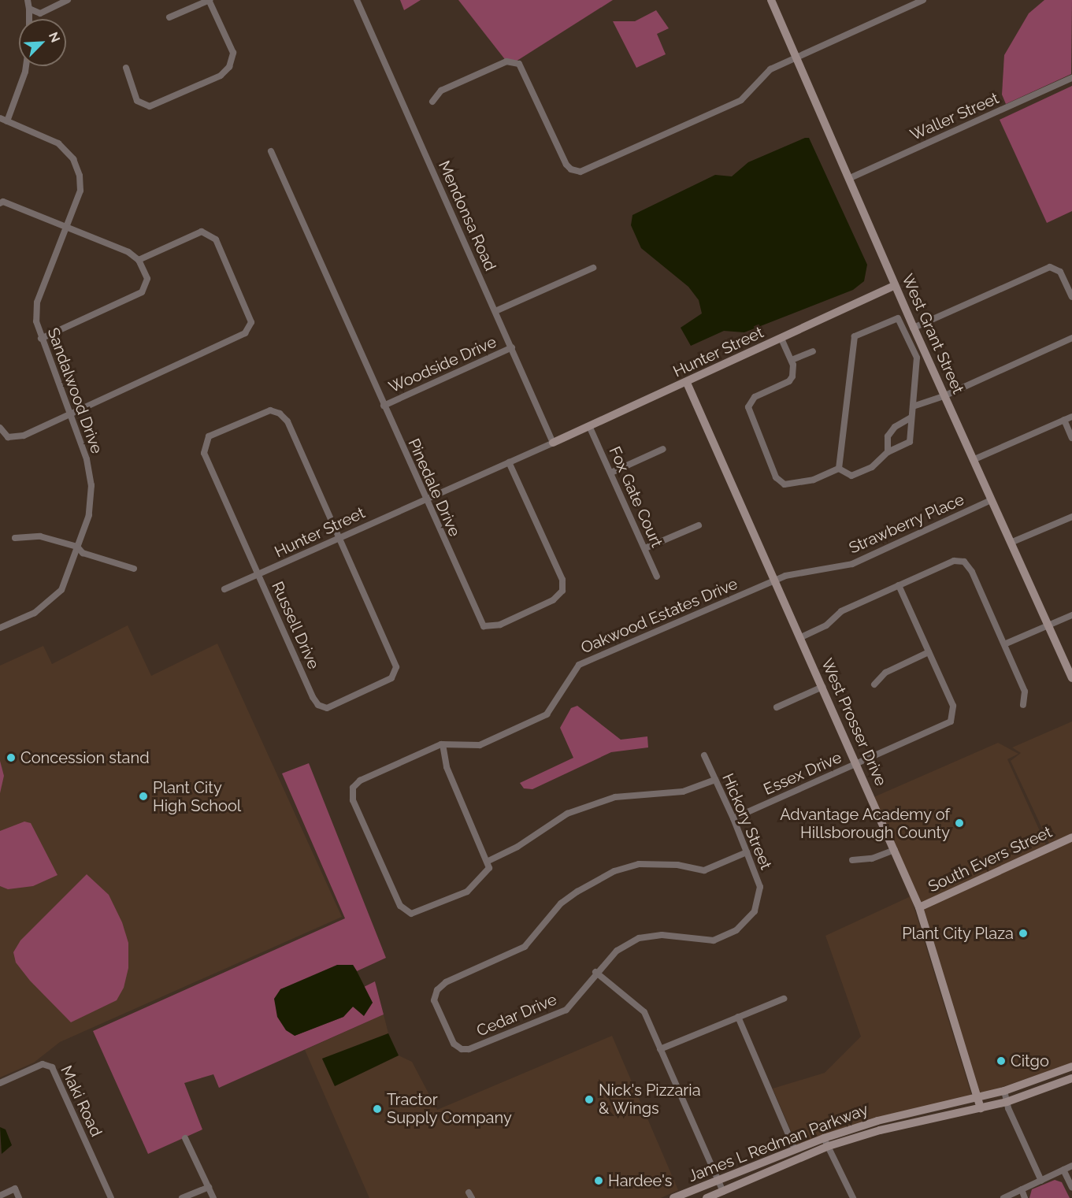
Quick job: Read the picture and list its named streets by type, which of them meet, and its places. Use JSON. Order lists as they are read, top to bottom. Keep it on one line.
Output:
{"streets":{"street":["Waller Street","Mendonsa Road","West Grant Street","Hunter Street","Woodside Drive","Sandalwood Drive","Pinedale Drive","Fox Gate Court","Strawberry Place","Oakwood Estates Drive","Russell Drive","West Prosser Drive","Essex Drive","Hickory Street","South Evers Street","Cedar Drive","Maki Road","James L Redman Parkway"]},"crossings":[["Waller Street","West Grant Street"],["Mendonsa Road","Hunter Street"],["Mendonsa Road","Woodside Drive"],["West Grant Street","Hunter Street"],["West Grant Street","Strawberry Place"],["Hunter Street","Pinedale Drive"],["Hunter Street","Fox Gate Court"],["Hunter Street","Russell Drive"],["Hunter Street","West Prosser Drive"],["Woodside Drive","Pinedale Drive"],["Strawberry Place","Oakwood Estates Drive"],["Strawberry Place","West Prosser Drive"],["Oakwood Estates Drive","West Prosser Drive"],["West Prosser Drive","Essex Drive"],["West Prosser Drive","South Evers Street"],["West Prosser Drive","James L Redman Parkway"],["Essex Drive","Hickory Street"],["Hickory Street","Cedar Drive"]],"places":["Concession stand","Plant City High School","Advantage Academy of Hillsborough County","Plant City Plaza","Citgo","Nick's Pizzaria & Wings","Tractor Supply Company","Hardee's"],"north":"top right"}
